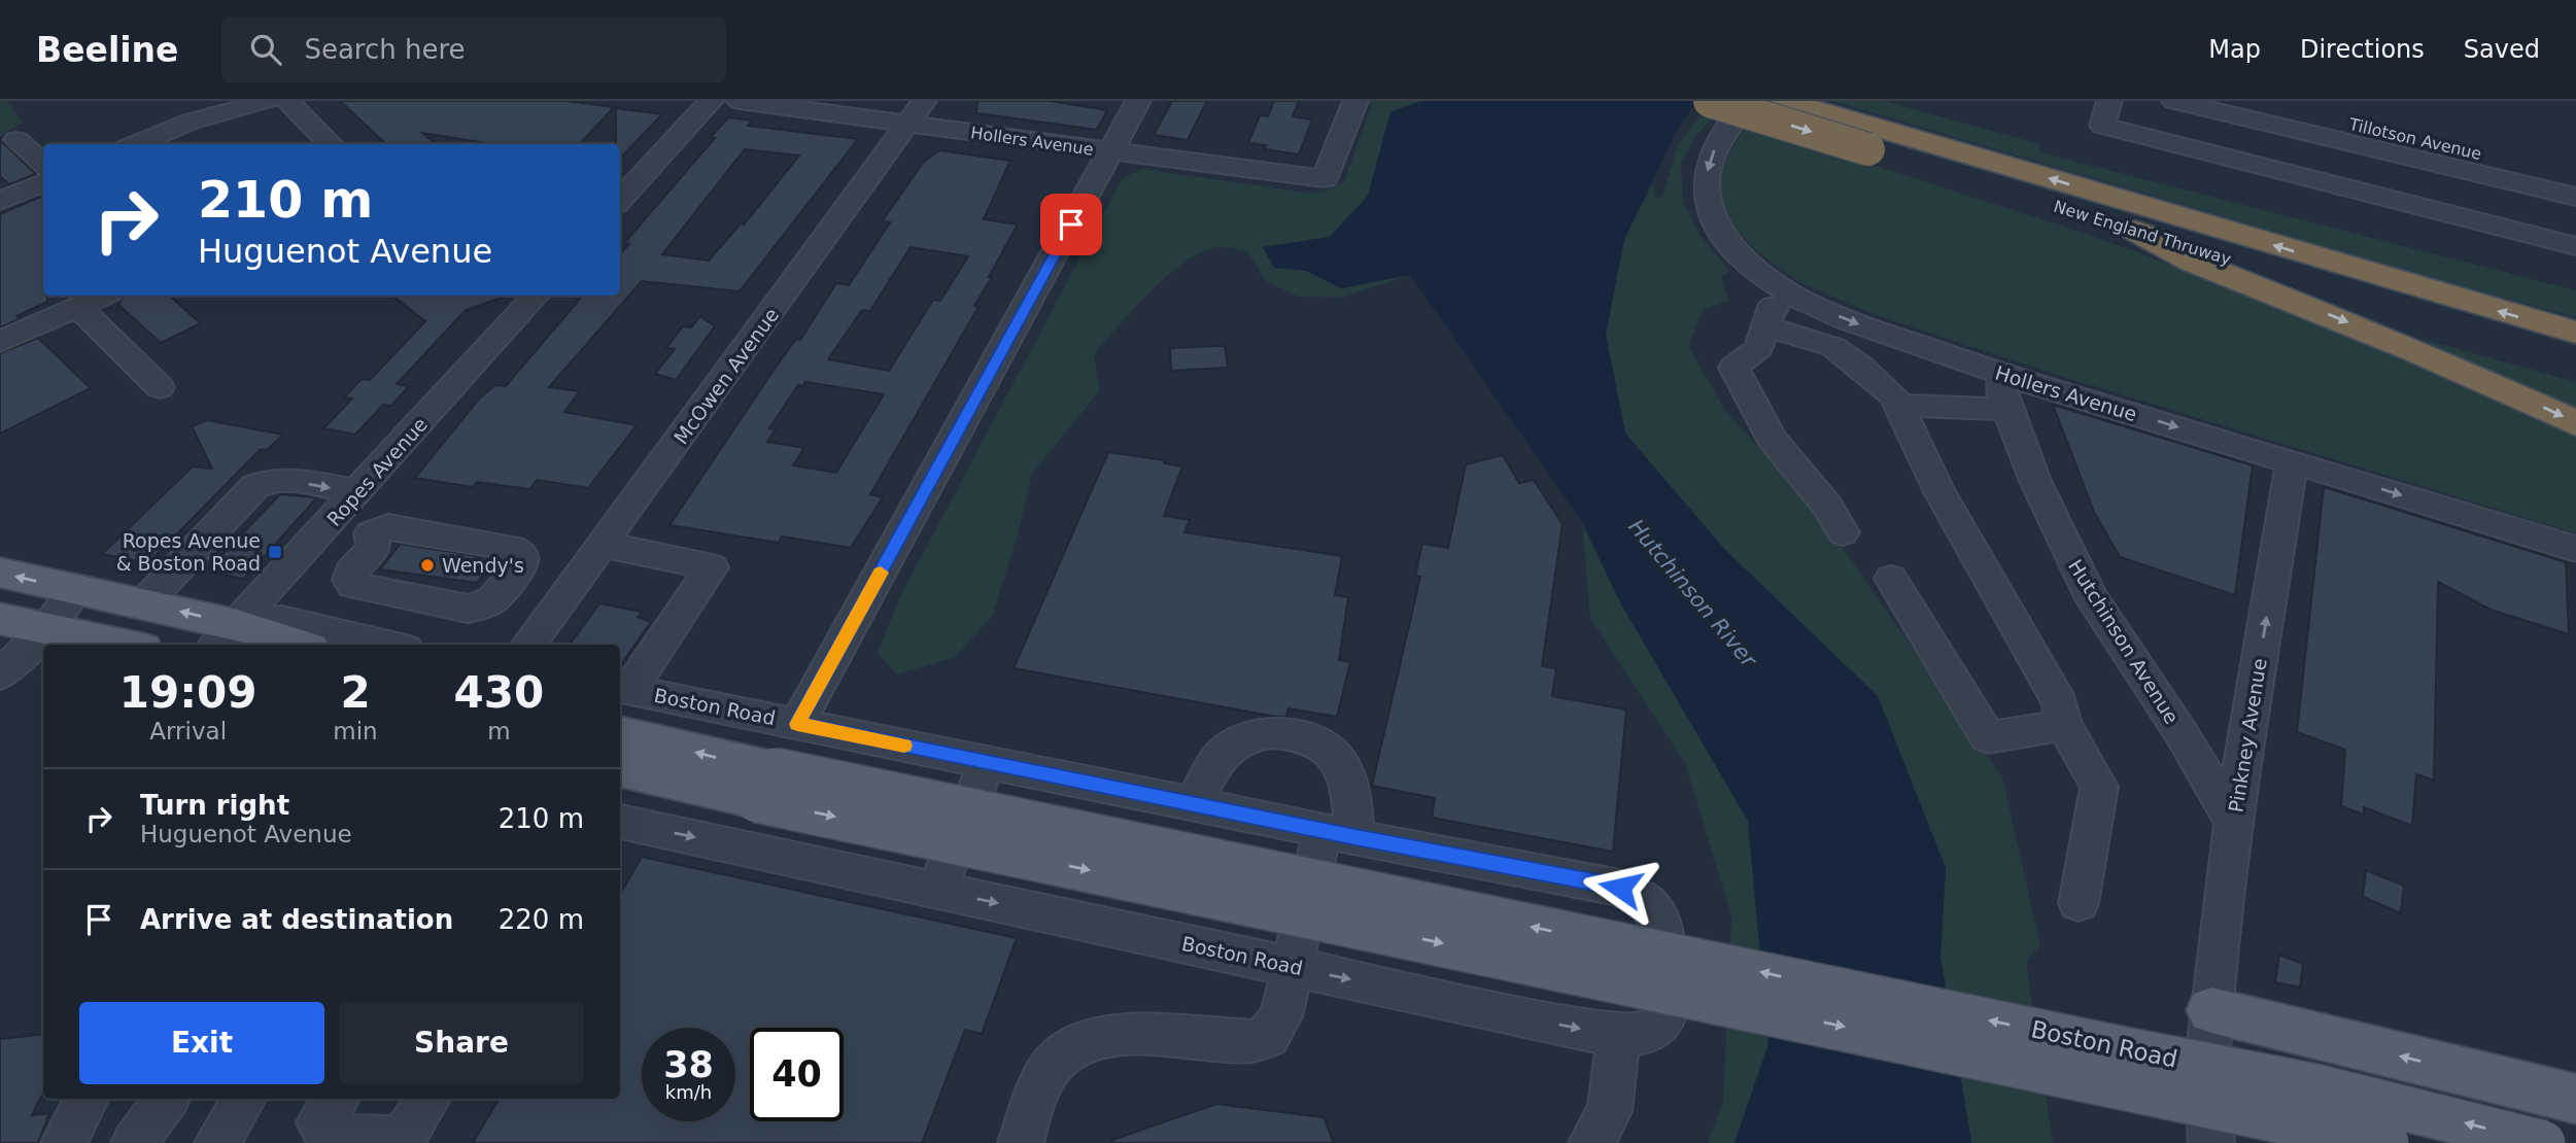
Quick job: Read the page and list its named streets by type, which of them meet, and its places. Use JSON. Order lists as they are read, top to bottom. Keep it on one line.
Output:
{"streets":{"highway":["New England Thruway"],"main road":["Boston Road"],"street":["Tillotson Avenue","Hollers Avenue","McOwen Avenue","Ropes Avenue","Hutchinson Avenue","Pinkney Avenue"]},"crossings":[["Hollers Avenue","McOwen Avenue"],["Hollers Avenue","Hutchinson Avenue"],["Hollers Avenue","Pinkney Avenue"],["Hutchinson Avenue","Pinkney Avenue"]],"one_way":["Pinkney Avenue"],"water":["Hutchinson River"],"places":{"transit":["Ropes Avenue & Boston Road"],"other":["Wendy's"]},"page":{"header":"Beeline","search":"Search here","nav":["Map","Directions","Saved"],"turn":["210 m","Huguenot Avenue"],"eta":["19:09","Arrival","2","min","430","m"],"list":[{"name":"Turn right","note":"Huguenot Avenue","value":"210 m"},{"name":"Arrive at destination","value":"220 m"}],"buttons":["Exit","Share"],"speed":"38 km/h","limit":"40"}}
